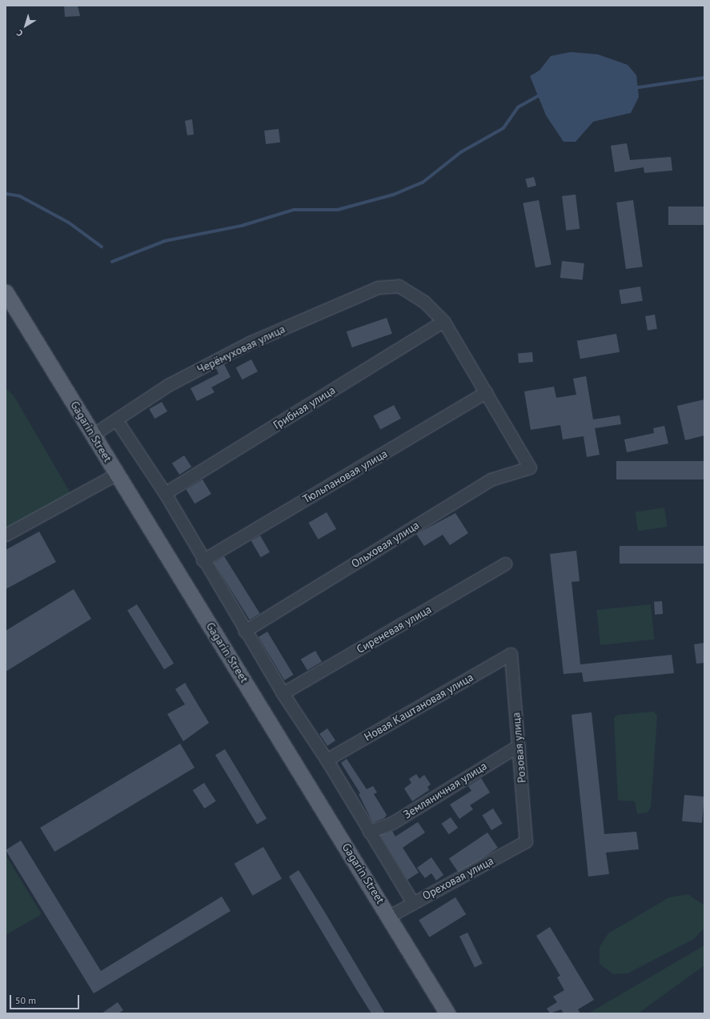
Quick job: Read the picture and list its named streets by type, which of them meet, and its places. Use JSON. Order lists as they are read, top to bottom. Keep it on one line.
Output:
{"streets":{"main road":["Gagarin Street"],"street":["Черёмуховая улица","Грибная улица","Тюльпановая улица","Ольховая улица","Сиреневая улица","Новая Каштановая улица","Розовая улица","Земляничная улица","Ореховая улица"]},"crossings":[["Черёмуховая улица","Грибная улица"],["Черёмуховая улица","Gagarin Street"],["Gagarin Street","Ореховая улица"],["Тюльпановая улица","Ольховая улица"],["Новая Каштановая улица","Розовая улица"],["Розовая улица","Земляничная улица"],["Розовая улица","Ореховая улица"]],"scale_bar":"50 m","north":"bottom left"}
